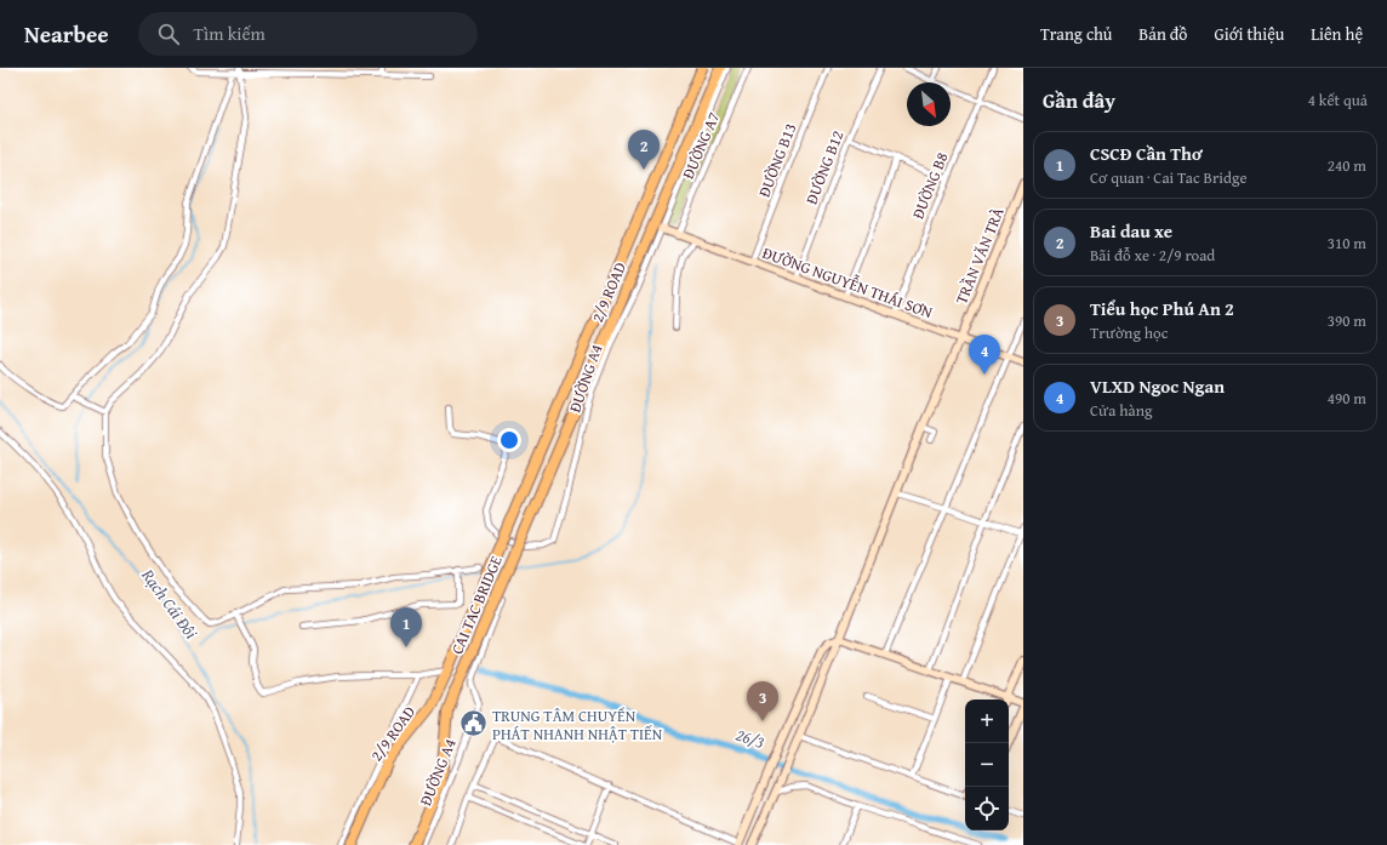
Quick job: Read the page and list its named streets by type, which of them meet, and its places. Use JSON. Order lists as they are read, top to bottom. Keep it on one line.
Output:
{"streets":{"highway":["2/9 ROAD","CAI TAC BRIDGE"],"street":["ĐƯỜNG A7","ĐƯỜNG B13","ĐƯỜNG B12","ĐƯỜNG B8","TRẦN VĂN TRÀ","ĐƯỜNG NGUYỄN THÁI SƠN","ĐƯỜNG A4"]},"crossings":[["ĐƯỜNG A7","ĐƯỜNG NGUYỄN THÁI SƠN"],["ĐƯỜNG B13","ĐƯỜNG NGUYỄN THÁI SƠN"],["ĐƯỜNG B12","ĐƯỜNG NGUYỄN THÁI SƠN"],["ĐƯỜNG B8","ĐƯỜNG NGUYỄN THÁI SƠN"],["TRẦN VĂN TRÀ","ĐƯỜNG NGUYỄN THÁI SƠN"],["ĐƯỜNG NGUYỄN THÁI SƠN","ĐƯỜNG A4"],["2/9 ROAD","CAI TAC BRIDGE"]],"water":["Rạch Cái Đôi","26/3"],"places":{"public building":["TRUNG TÂM CHUYỂN PHÁT NHANH NHẬT TIẾN"]},"north":"bottom right","page":{"header":"Nearbee","search":"Tìm kiếm","nav":["Trang chủ","Bản đồ","Giới thiệu","Liên hệ"],"heading":["Gần đây","4 kết quả"],"pins":["2","4","1","3"],"list":[{"mark":"1","name":"CSCĐ Cần Thơ","note":"Cơ quan · Cai Tac Bridge","value":"240 m"},{"mark":"2","name":"Bai dau xe","note":"Bãi đỗ xe · 2/9 road","value":"310 m"},{"mark":"3","name":"Tiểu học Phú An 2","note":"Trường học","value":"390 m"},{"mark":"4","name":"VLXD Ngoc Ngan","note":"Cửa hàng","value":"490 m"}],"map_buttons":["+","−"]}}
